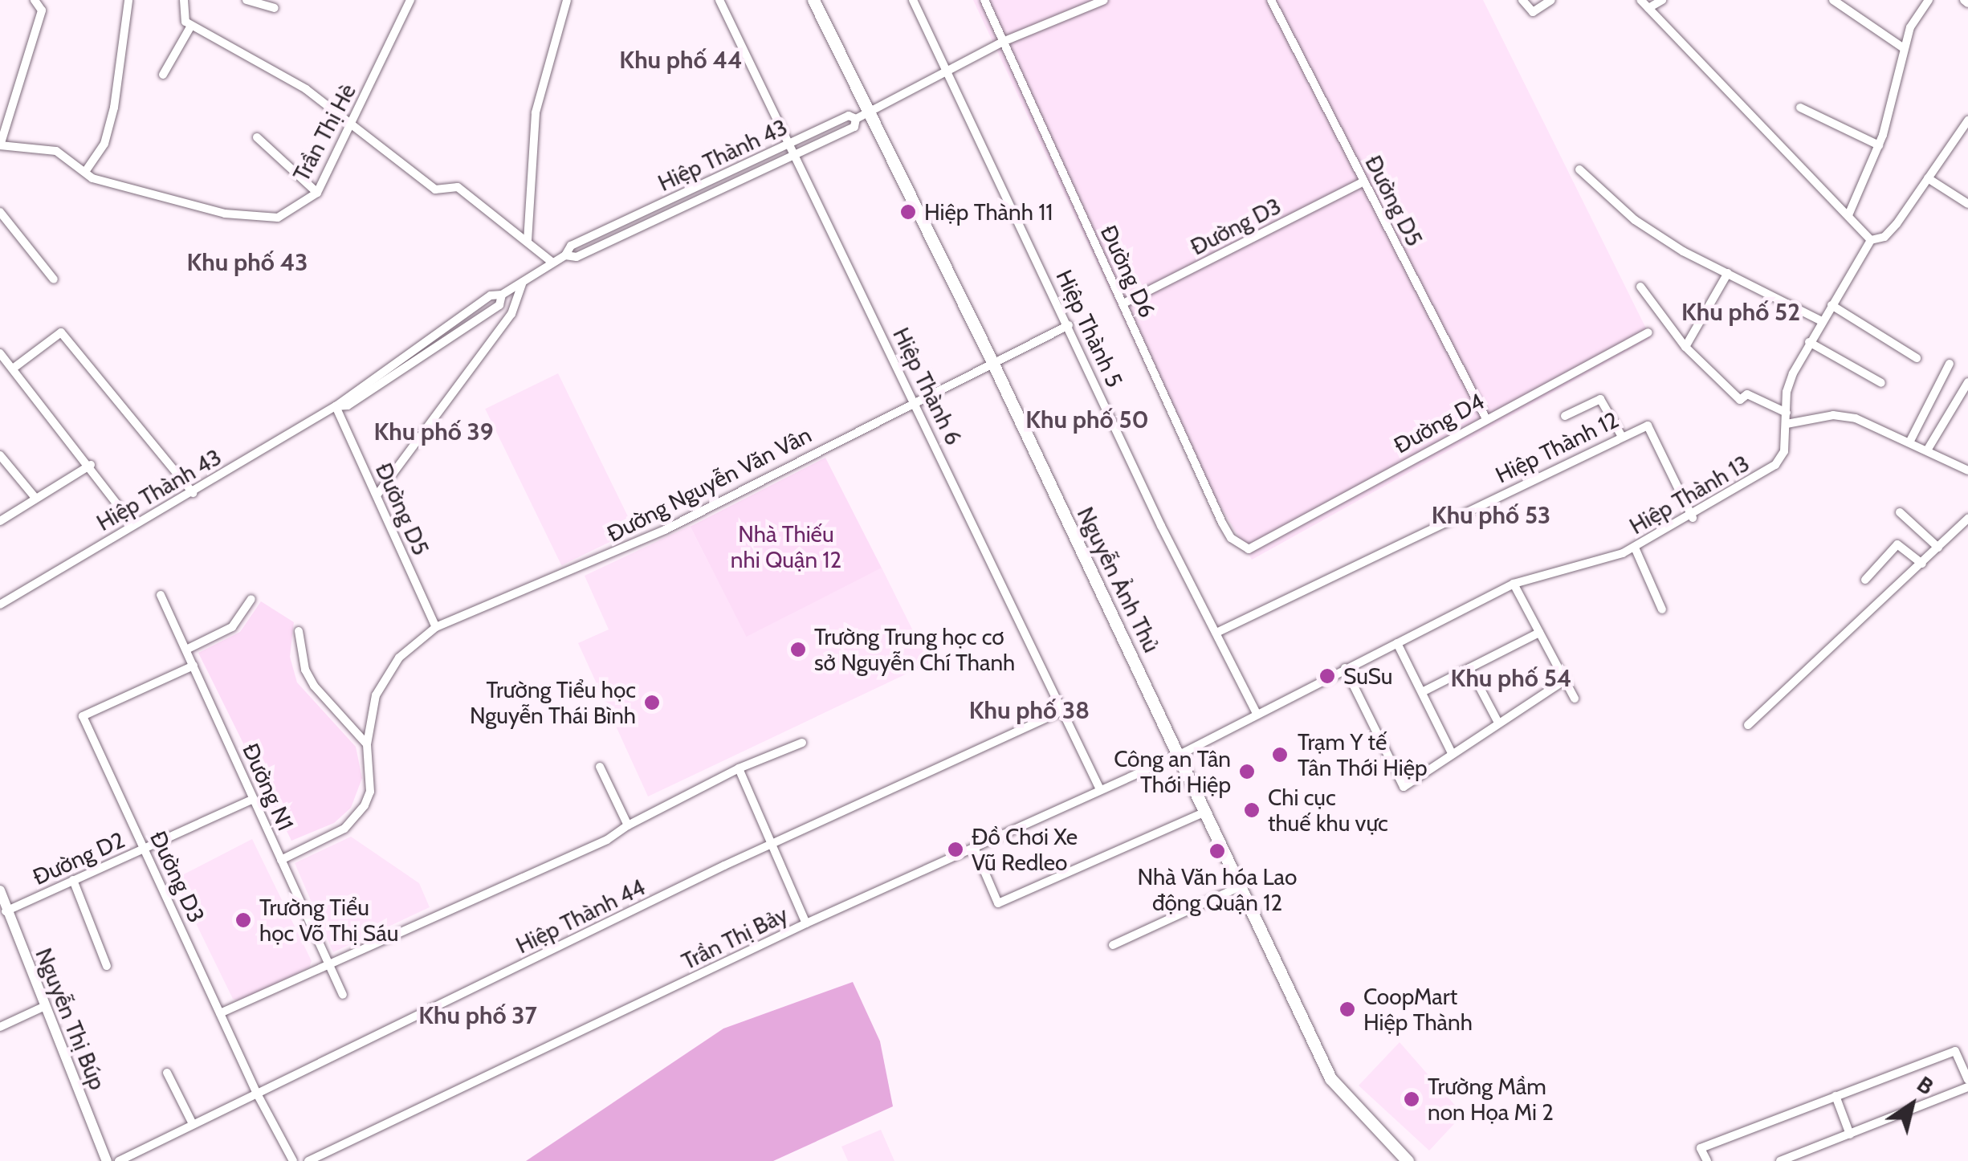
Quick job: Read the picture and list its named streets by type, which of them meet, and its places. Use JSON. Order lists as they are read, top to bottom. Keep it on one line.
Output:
{"streets":{"main road":["Nguyễn Ảnh Thủ"],"street":["Trần Thị Hè","Hiệp Thành 43","Đường D5","Đường D3","Đường D6","Hiệp Thành 5","Hiệp Thành 6","Đường D4","Hiệp Thành 12","Đường Nguyễn Văn Vân","Hiệp Thành 13","Đường N1","Đường D2","Hiệp Thành 44","Trần Thị Bảy","Nguyễn Thị Búp"]},"crossings":[["Hiệp Thành 43","Đường D5"],["Hiệp Thành 43","Đường D6"],["Hiệp Thành 43","Hiệp Thành 5"],["Hiệp Thành 43","Hiệp Thành 6"],["Hiệp Thành 43","Nguyễn Ảnh Thủ"],["Đường D5","Đường D3"],["Đường D5","Đường D4"],["Đường D5","Đường Nguyễn Văn Vân"],["Đường D3","Đường D6"],["Đường D3","Đường N1"],["Đường D3","Đường D2"],["Đường D3","Hiệp Thành 44"],["Đường D6","Đường D4"],["Hiệp Thành 5","Hiệp Thành 12"],["Hiệp Thành 5","Đường Nguyễn Văn Vân"],["Hiệp Thành 5","Hiệp Thành 13"],["Hiệp Thành 6","Đường Nguyễn Văn Vân"],["Hiệp Thành 6","Hiệp Thành 44"],["Hiệp Thành 6","Trần Thị Bảy"],["Hiệp Thành 12","Hiệp Thành 13"],["Đường Nguyễn Văn Vân","Nguyễn Ảnh Thủ"],["Đường Nguyễn Văn Vân","Đường N1"],["Hiệp Thành 13","Nguyễn Ảnh Thủ"],["Hiệp Thành 13","Trần Thị Bảy"],["Nguyễn Ảnh Thủ","Trần Thị Bảy"],["Đường N1","Đường D2"],["Đường D2","Nguyễn Thị Búp"]],"districts":["Khu phố 44","Khu phố 43","Khu phố 52","Khu phố 50","Khu phố 39","Khu phố 53","Khu phố 54","Khu phố 38","Khu phố 37"],"parks":["Nhà Thiếu nhi Quận 12"],"places":["Hiệp Thành 11","Trường Trung học cơ sở Nguyễn Chí Thanh","SuSu","Trường Tiểu học Nguyễn Thái Bình","Trạm Y tế Tân Thới Hiệp","Công an Tân Thới Hiệp","Chi cục thuế khu vực","Đồ Chơi Xe Vũ Redleo","Nhà Văn hóa Lao động Quận 12","Trường Tiểu học Võ Thị Sáu","CoopMart Hiệp Thành","Trường Mầm non Họa Mi 2"],"north":"top right"}
